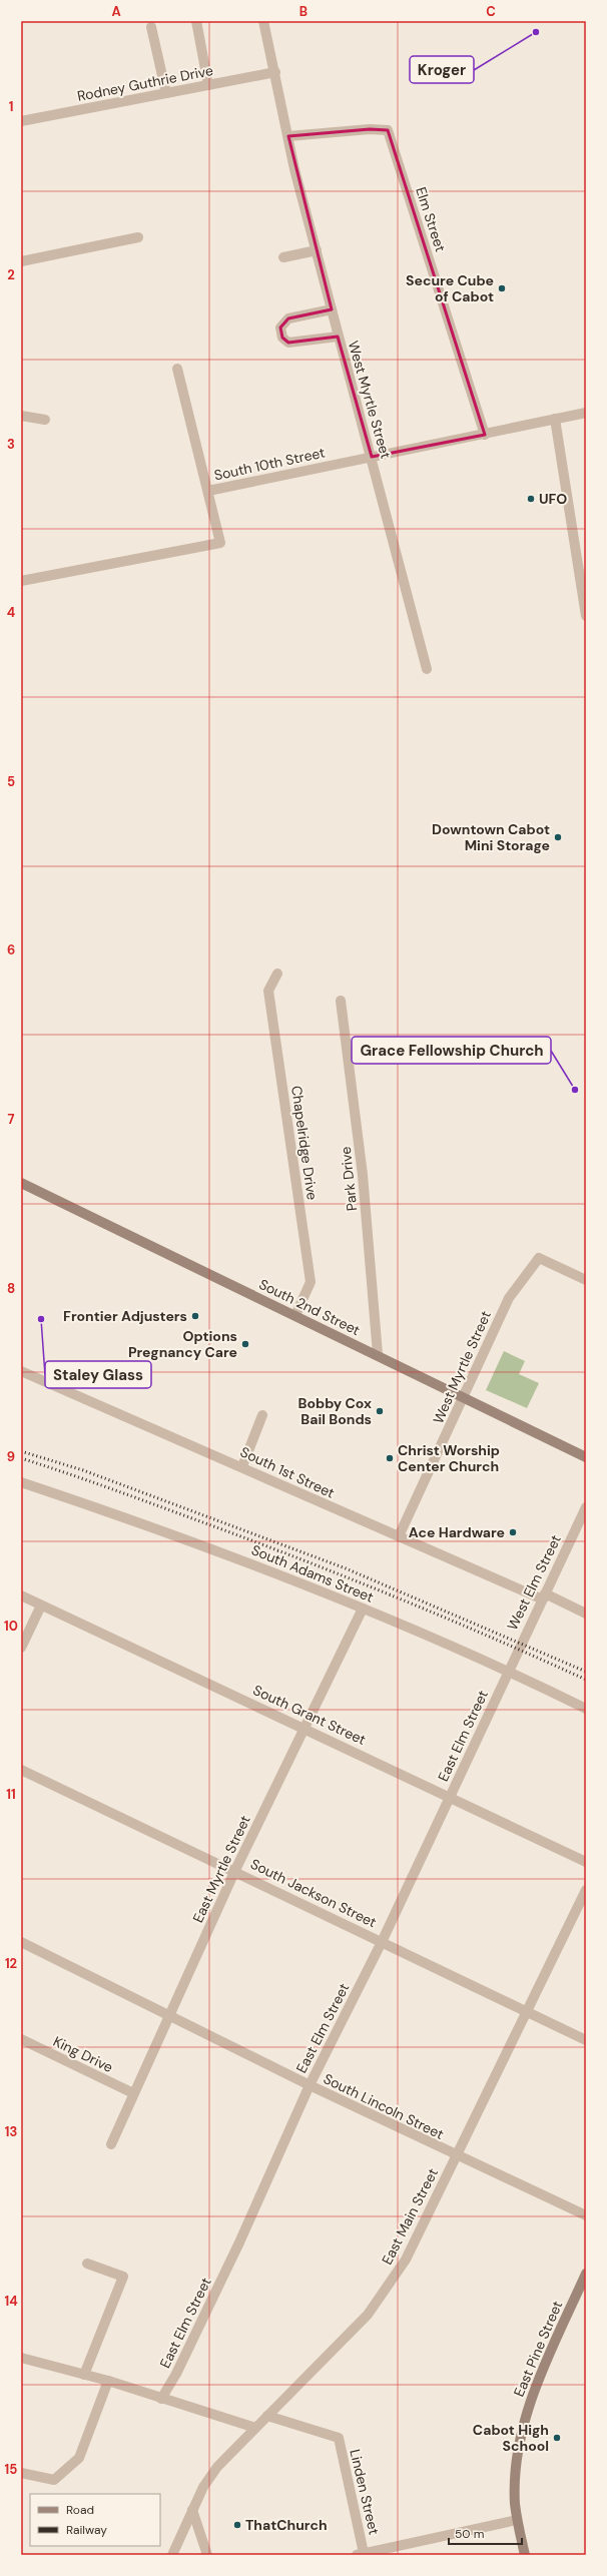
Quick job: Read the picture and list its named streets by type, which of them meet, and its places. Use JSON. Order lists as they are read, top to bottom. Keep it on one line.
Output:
{"streets":{"main road":["South 2nd Street","East Pine Street"],"street":["Rodney Guthrie Drive","Elm Street","West Myrtle Street","South 10th Street","Chapelridge Drive","Park Drive","South 1st Street","South Adams Street","West Elm Street","South Grant Street","East Elm Street","East Myrtle Street","South Jackson Street","King Drive","South Lincoln Street","East Main Street","Linden Street"]},"crossings":[["Rodney Guthrie Drive","West Myrtle Street"],["Elm Street","West Myrtle Street"],["Elm Street","South 10th Street"],["West Myrtle Street","South 10th Street"],["West Myrtle Street","South 2nd Street"],["West Myrtle Street","South 1st Street"],["Chapelridge Drive","South 2nd Street"],["Park Drive","South 2nd Street"],["South 1st Street","West Elm Street"],["South Adams Street","West Elm Street"],["South Adams Street","East Elm Street"],["South Adams Street","East Myrtle Street"],["West Elm Street","East Elm Street"],["South Grant Street","East Elm Street"],["South Grant Street","East Myrtle Street"],["East Elm Street","South Jackson Street"],["East Elm Street","South Lincoln Street"],["East Myrtle Street","South Jackson Street"],["East Myrtle Street","King Drive"],["East Myrtle Street","South Lincoln Street"],["South Jackson Street","East Main Street"],["South Lincoln Street","East Main Street"],["East Main Street","Linden Street"]],"places":["Kroger","Secure Cube of Cabot","UFO","Downtown Cabot Mini Storage","Grace Fellowship Church","Frontier Adjusters","Staley Glass","Options Pregnancy Care","Bobby Cox Bail Bonds","Christ Worship Center Church","Ace Hardware","Cabot High School","ThatChurch"],"legend":["Road","Railway"],"scale_bar":"50 m","grid":{"columns":["A","B","C"],"rows":["1","2","3","4","5","6","7","8","9","10","11","12","13","14","15"]}}
